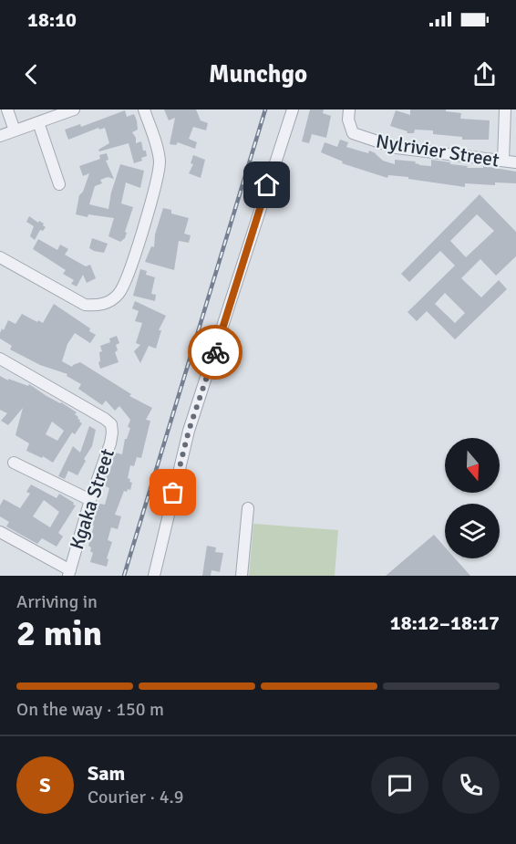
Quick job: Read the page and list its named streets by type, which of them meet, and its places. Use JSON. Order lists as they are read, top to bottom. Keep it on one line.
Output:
{"streets":{"street":["Nylrivier Street","Kgaka Street"]},"north":"bottom","page":{"status":"18:10","header":"Munchgo","heading":["2 min","Arriving in","18:12–18:17"],"panel":["Sam","Courier · 4.9"],"bar":"On the way · 150 m","round":"S"}}
